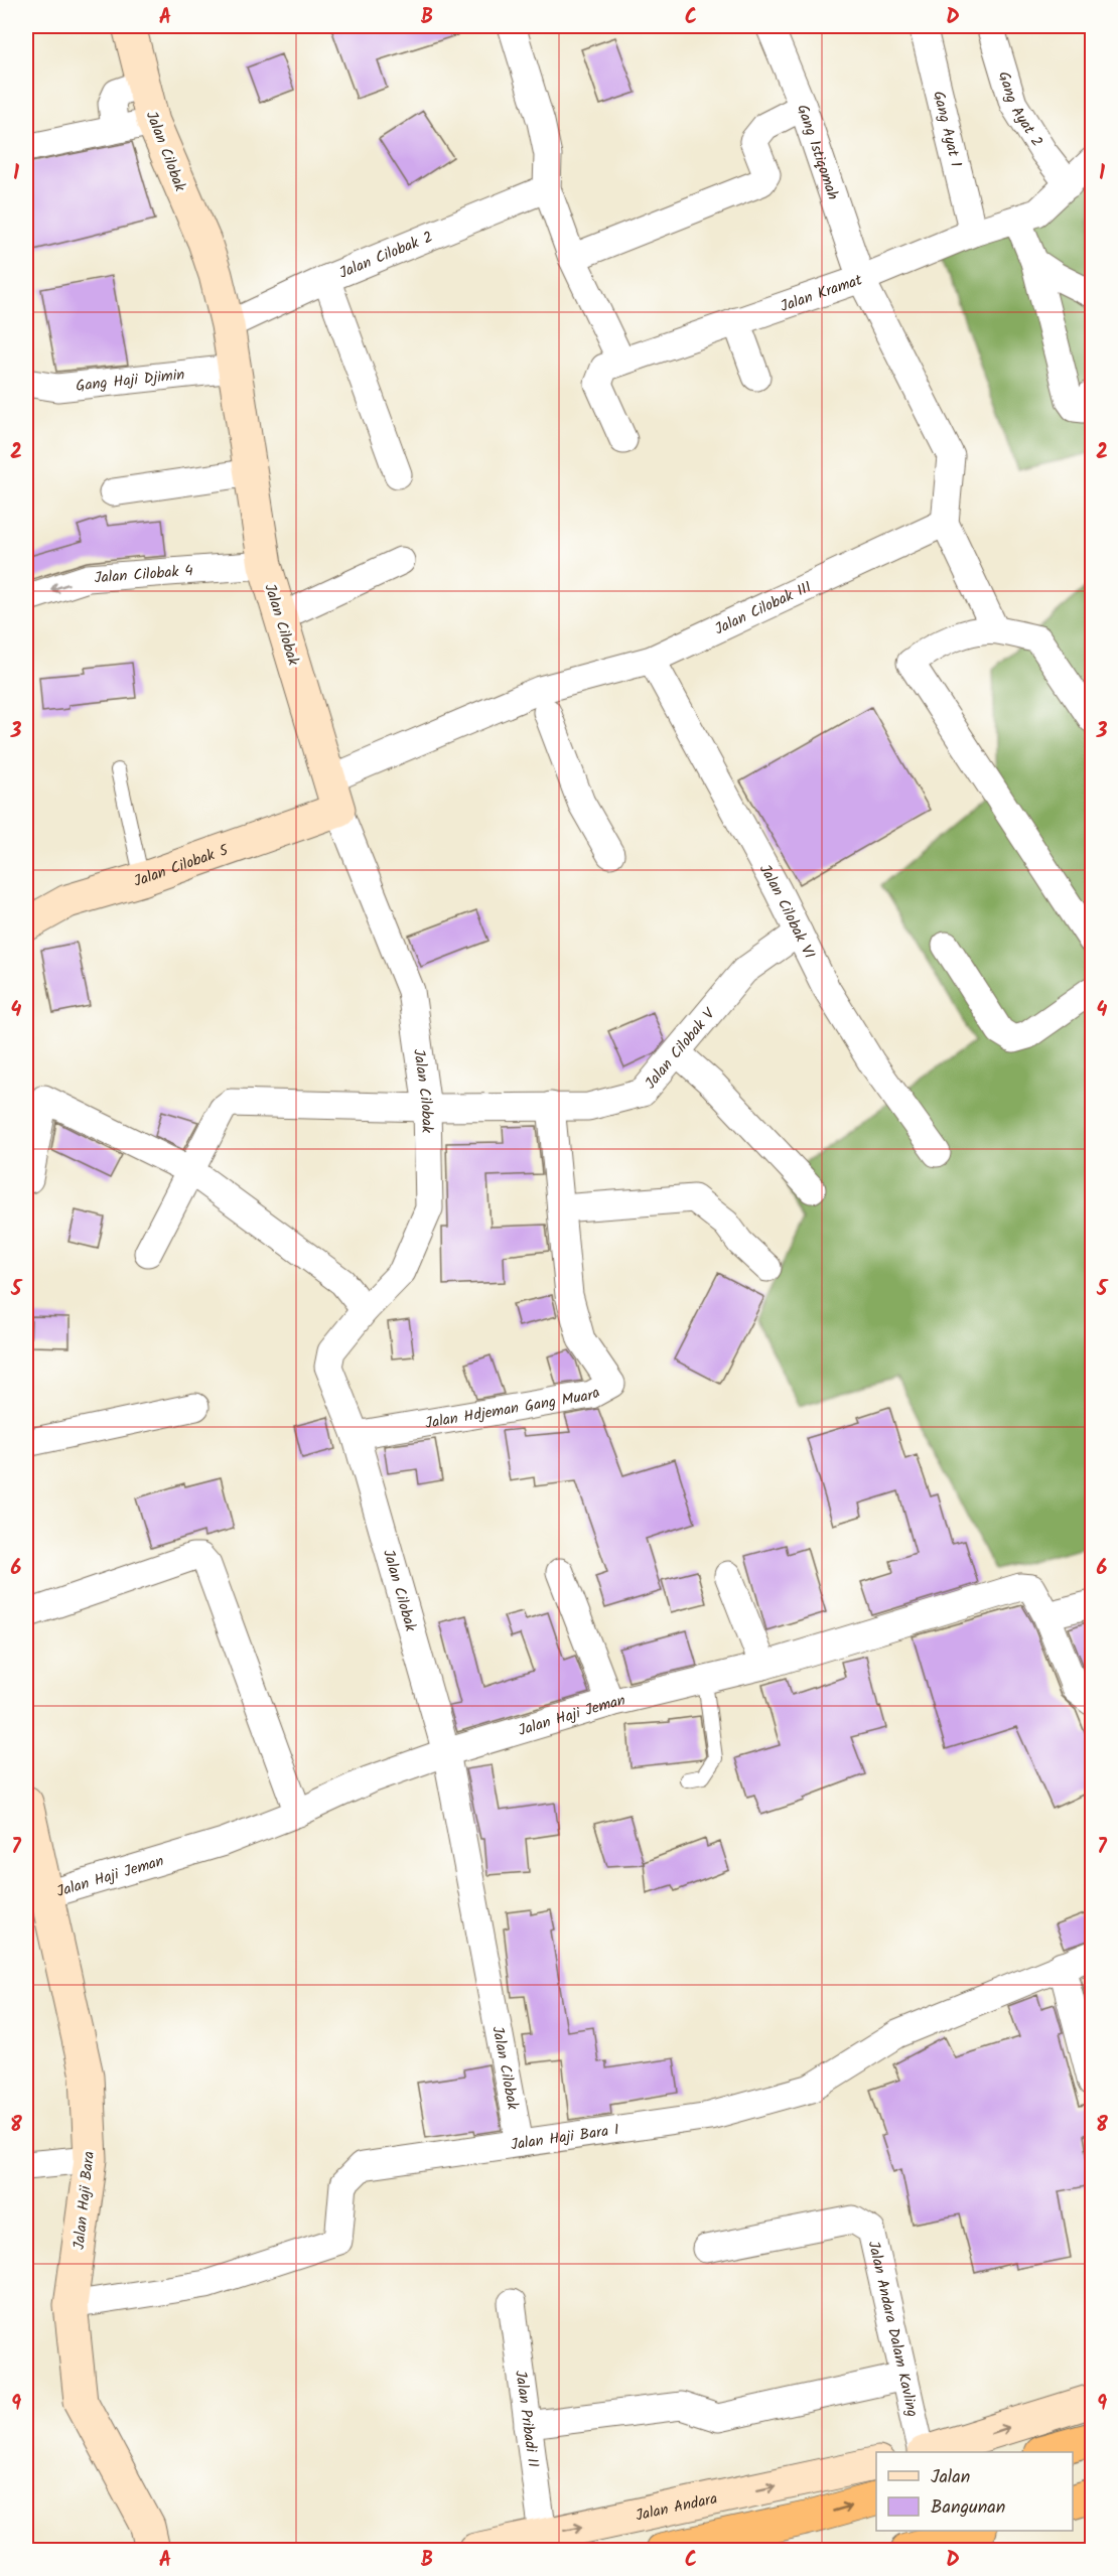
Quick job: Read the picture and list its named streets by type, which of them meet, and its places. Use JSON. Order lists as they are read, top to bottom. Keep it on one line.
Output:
{"streets":{"street":["Gang Ayat 2","Gang Ayat 1","Jalan Cilobak","Gang Istiqomah","Jalan Cilobak 2","Jalan Kramat","Gang Haji Djimin","Jalan Cilobak 4","Jalan Cilobak III","Jalan Cilobak 5","Jalan Cilobak VI","Jalan Cilobak V","Jalan Hdjeman Gang Muara","Jalan Haji Jeman","Jalan Haji Bara I","Jalan Haji Bara","Jalan Andara Dalam Kavling","Jalan Pribadi II","Jalan Andara"]},"crossings":[["Gang Ayat 2","Jalan Kramat"],["Gang Ayat 1","Jalan Kramat"],["Jalan Cilobak","Jalan Cilobak 2"],["Jalan Cilobak","Gang Haji Djimin"],["Jalan Cilobak","Jalan Cilobak 4"],["Jalan Cilobak","Jalan Cilobak III"],["Jalan Cilobak","Jalan Cilobak 5"],["Jalan Cilobak","Jalan Cilobak V"],["Jalan Cilobak","Jalan Hdjeman Gang Muara"],["Jalan Cilobak","Jalan Haji Jeman"],["Jalan Cilobak","Jalan Haji Bara I"],["Gang Istiqomah","Jalan Kramat"],["Jalan Cilobak III","Jalan Cilobak 5"],["Jalan Cilobak III","Jalan Cilobak VI"],["Jalan Cilobak VI","Jalan Cilobak V"],["Jalan Haji Jeman","Jalan Haji Bara"],["Jalan Haji Bara I","Jalan Haji Bara"],["Jalan Pribadi II","Jalan Andara"]],"legend":["Jalan","Bangunan"],"grid":{"columns":["A","B","C","D"],"rows":["1","2","3","4","5","6","7","8","9"]}}
